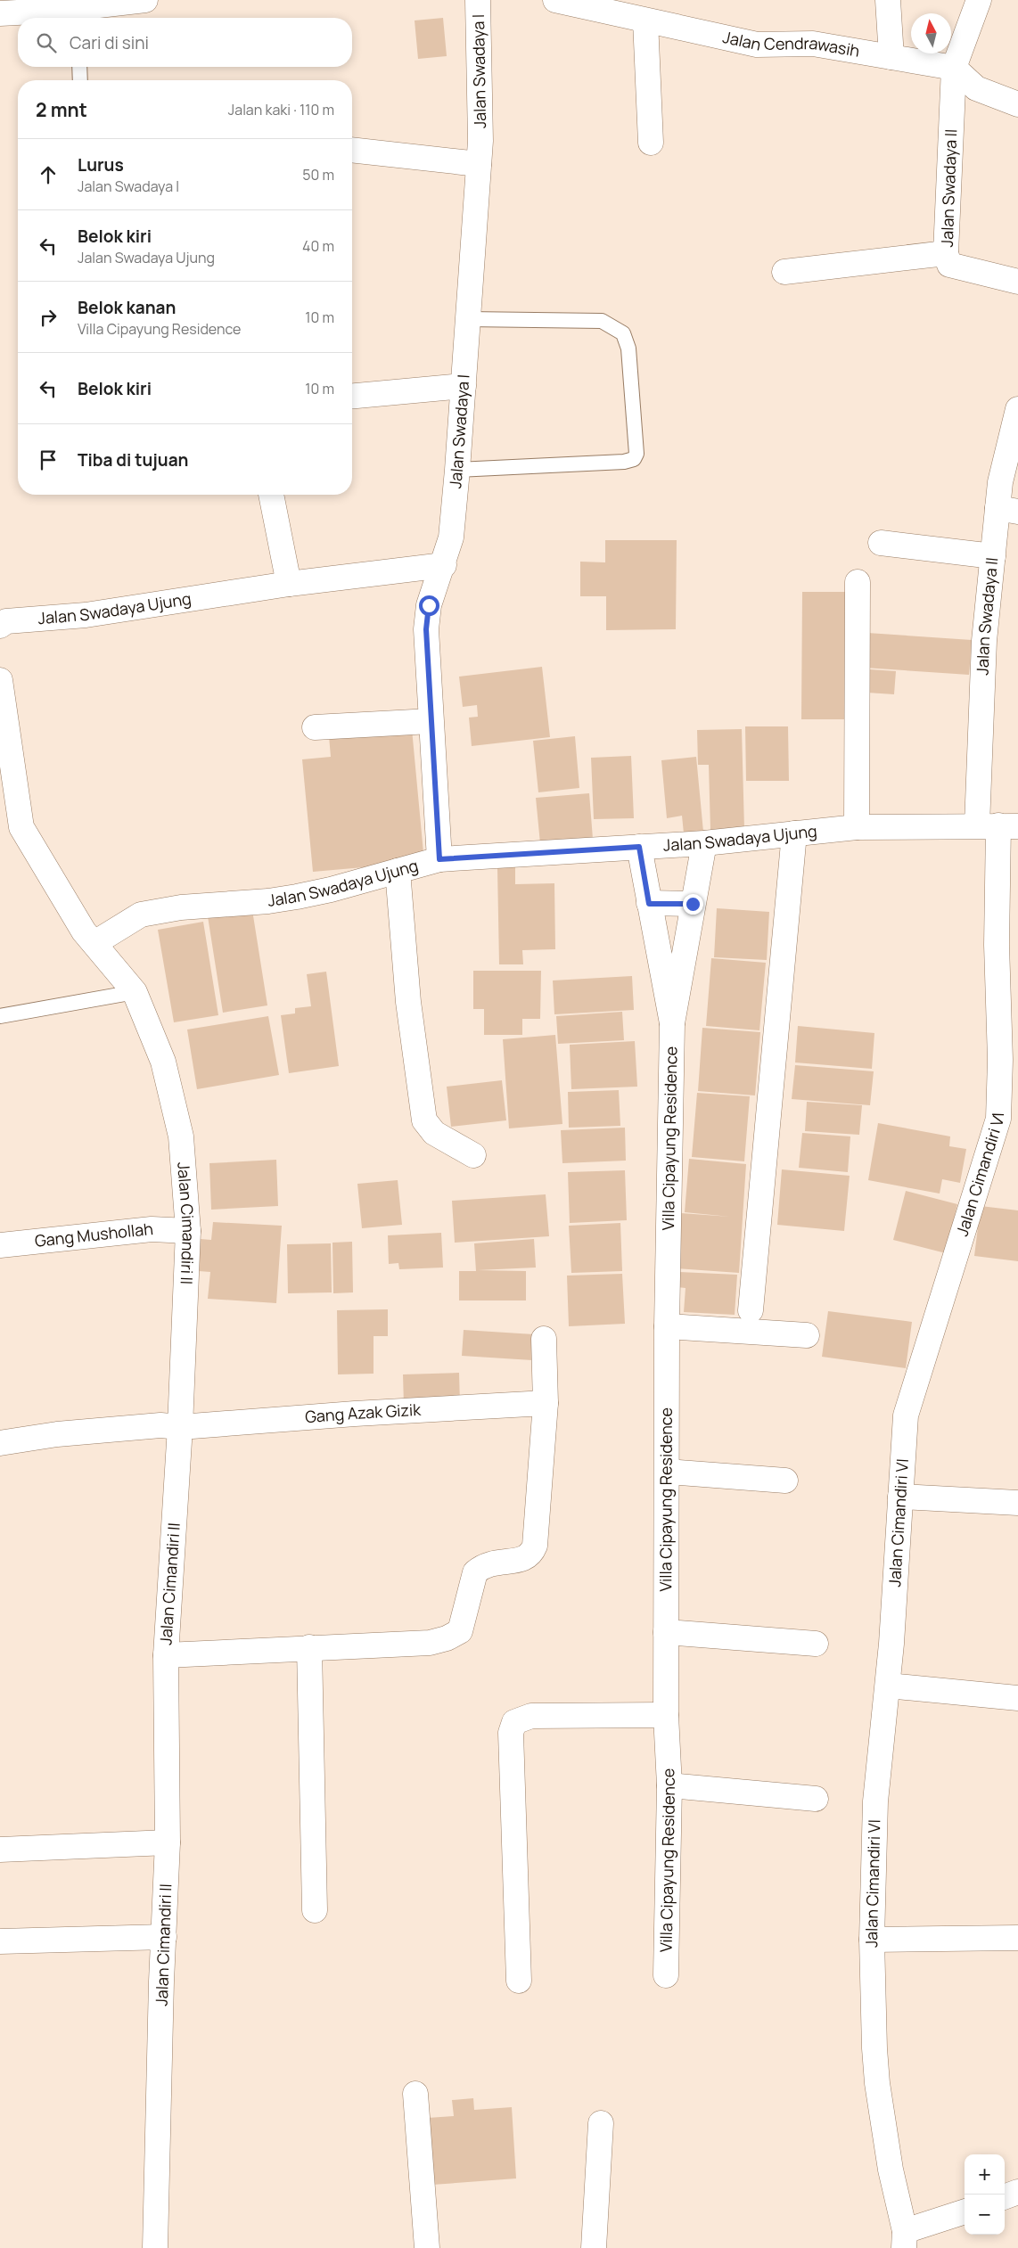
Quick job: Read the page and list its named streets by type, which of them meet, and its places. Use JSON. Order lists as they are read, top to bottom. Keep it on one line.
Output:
{"streets":{"street":["Jalan Cendrawasih","Jalan Swadaya I","Jalan Swadaya II","Jalan Swadaya Ujung","Villa Cipayung Residence","Jalan Cimandiri VI","Jalan Cimandiri II","Gang Mushollah","Gang Azak Gizik"]},"crossings":[["Jalan Cendrawasih","Jalan Swadaya II"],["Jalan Swadaya I","Jalan Swadaya Ujung"],["Jalan Swadaya II","Jalan Swadaya Ujung"],["Jalan Swadaya II","Jalan Cimandiri VI"],["Jalan Swadaya Ujung","Villa Cipayung Residence"],["Jalan Swadaya Ujung","Jalan Cimandiri VI"],["Jalan Swadaya Ujung","Jalan Cimandiri II"],["Jalan Cimandiri II","Gang Mushollah"],["Jalan Cimandiri II","Gang Azak Gizik"]],"north":"top","page":{"search":"Cari di sini","heading":["2 mnt","Jalan kaki · 110 m"],"list":[["Lurus","Jalan Swadaya I","50 m"],["Belok kiri","Jalan Swadaya Ujung","40 m"],["Belok kanan","Villa Cipayung Residence","10 m"],["Belok kiri","10 m"],"Tiba di tujuan"],"map_buttons":["+","−"]}}
